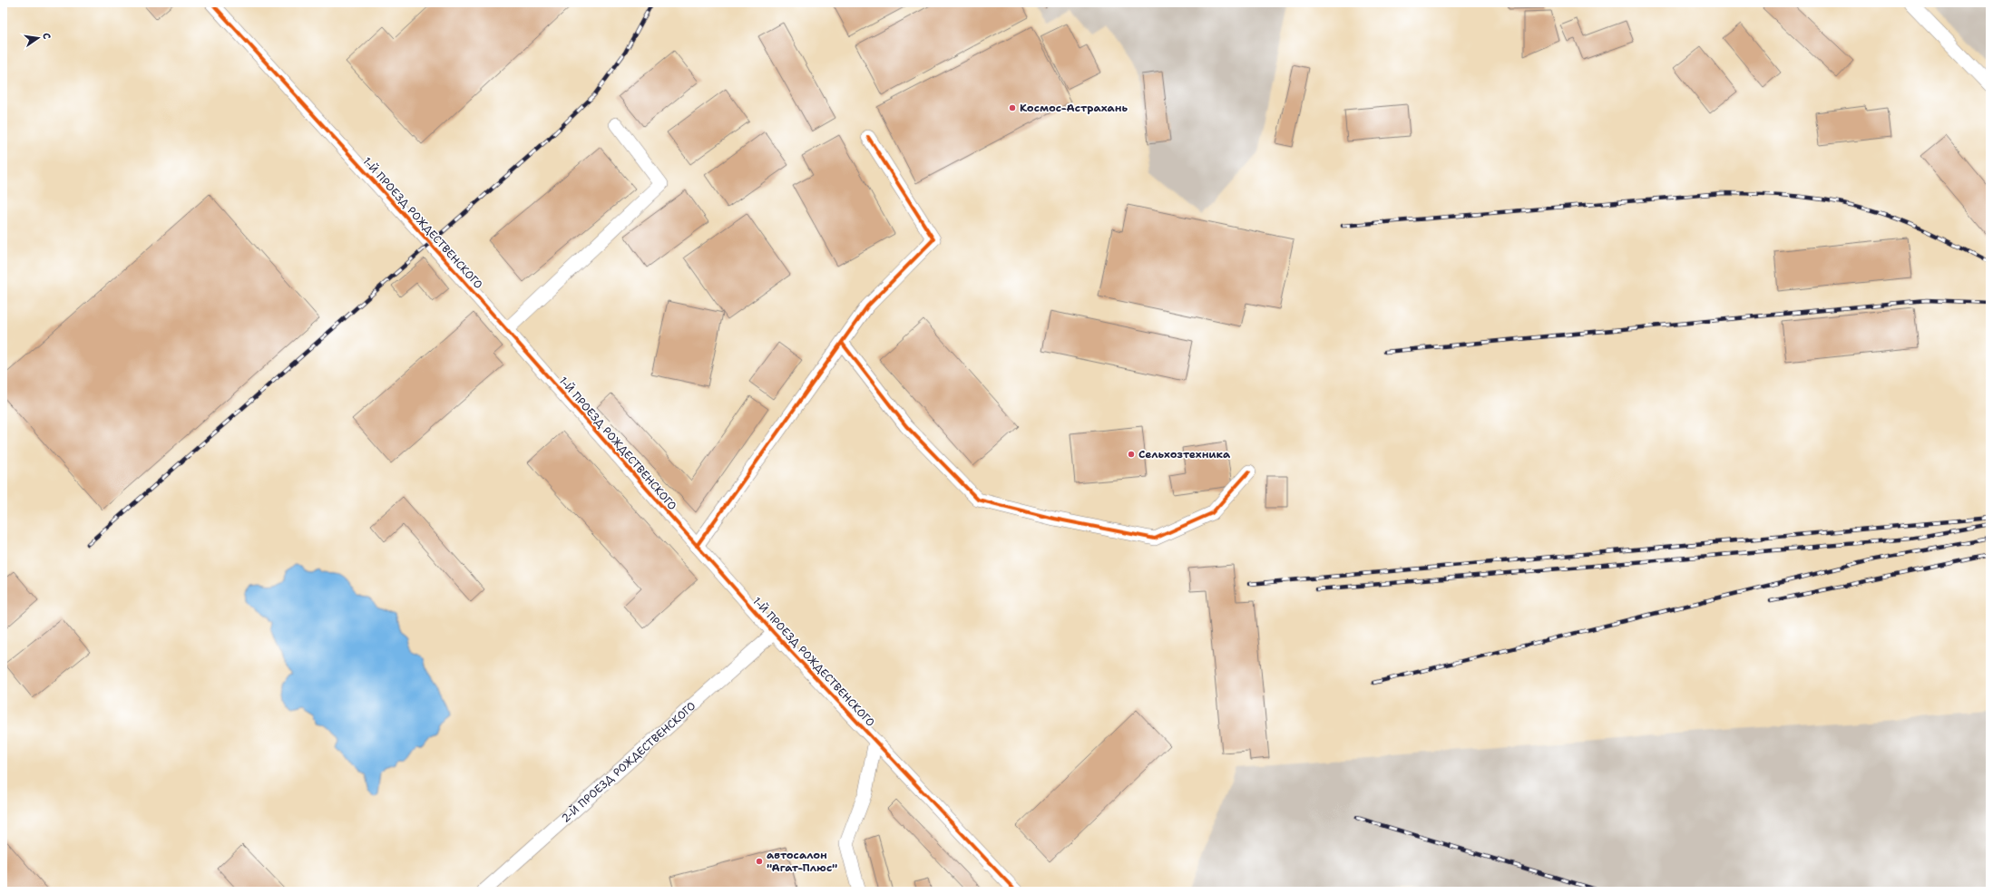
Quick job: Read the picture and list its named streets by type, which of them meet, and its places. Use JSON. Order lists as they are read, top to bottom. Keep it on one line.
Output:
{"streets":{"street":["1-Й ПРОЕЗД РОЖДЕСТВЕНСКОГО","2-Й ПРОЕЗД РОЖДЕСТВЕНСКОГО"]},"crossings":[["1-Й ПРОЕЗД РОЖДЕСТВЕНСКОГО","2-Й ПРОЕЗД РОЖДЕСТВЕНСКОГО"]],"places":["Космос-Астрахань","Сельхозтехника","автосалон \"Агат-Плюс\""],"north":"right"}
